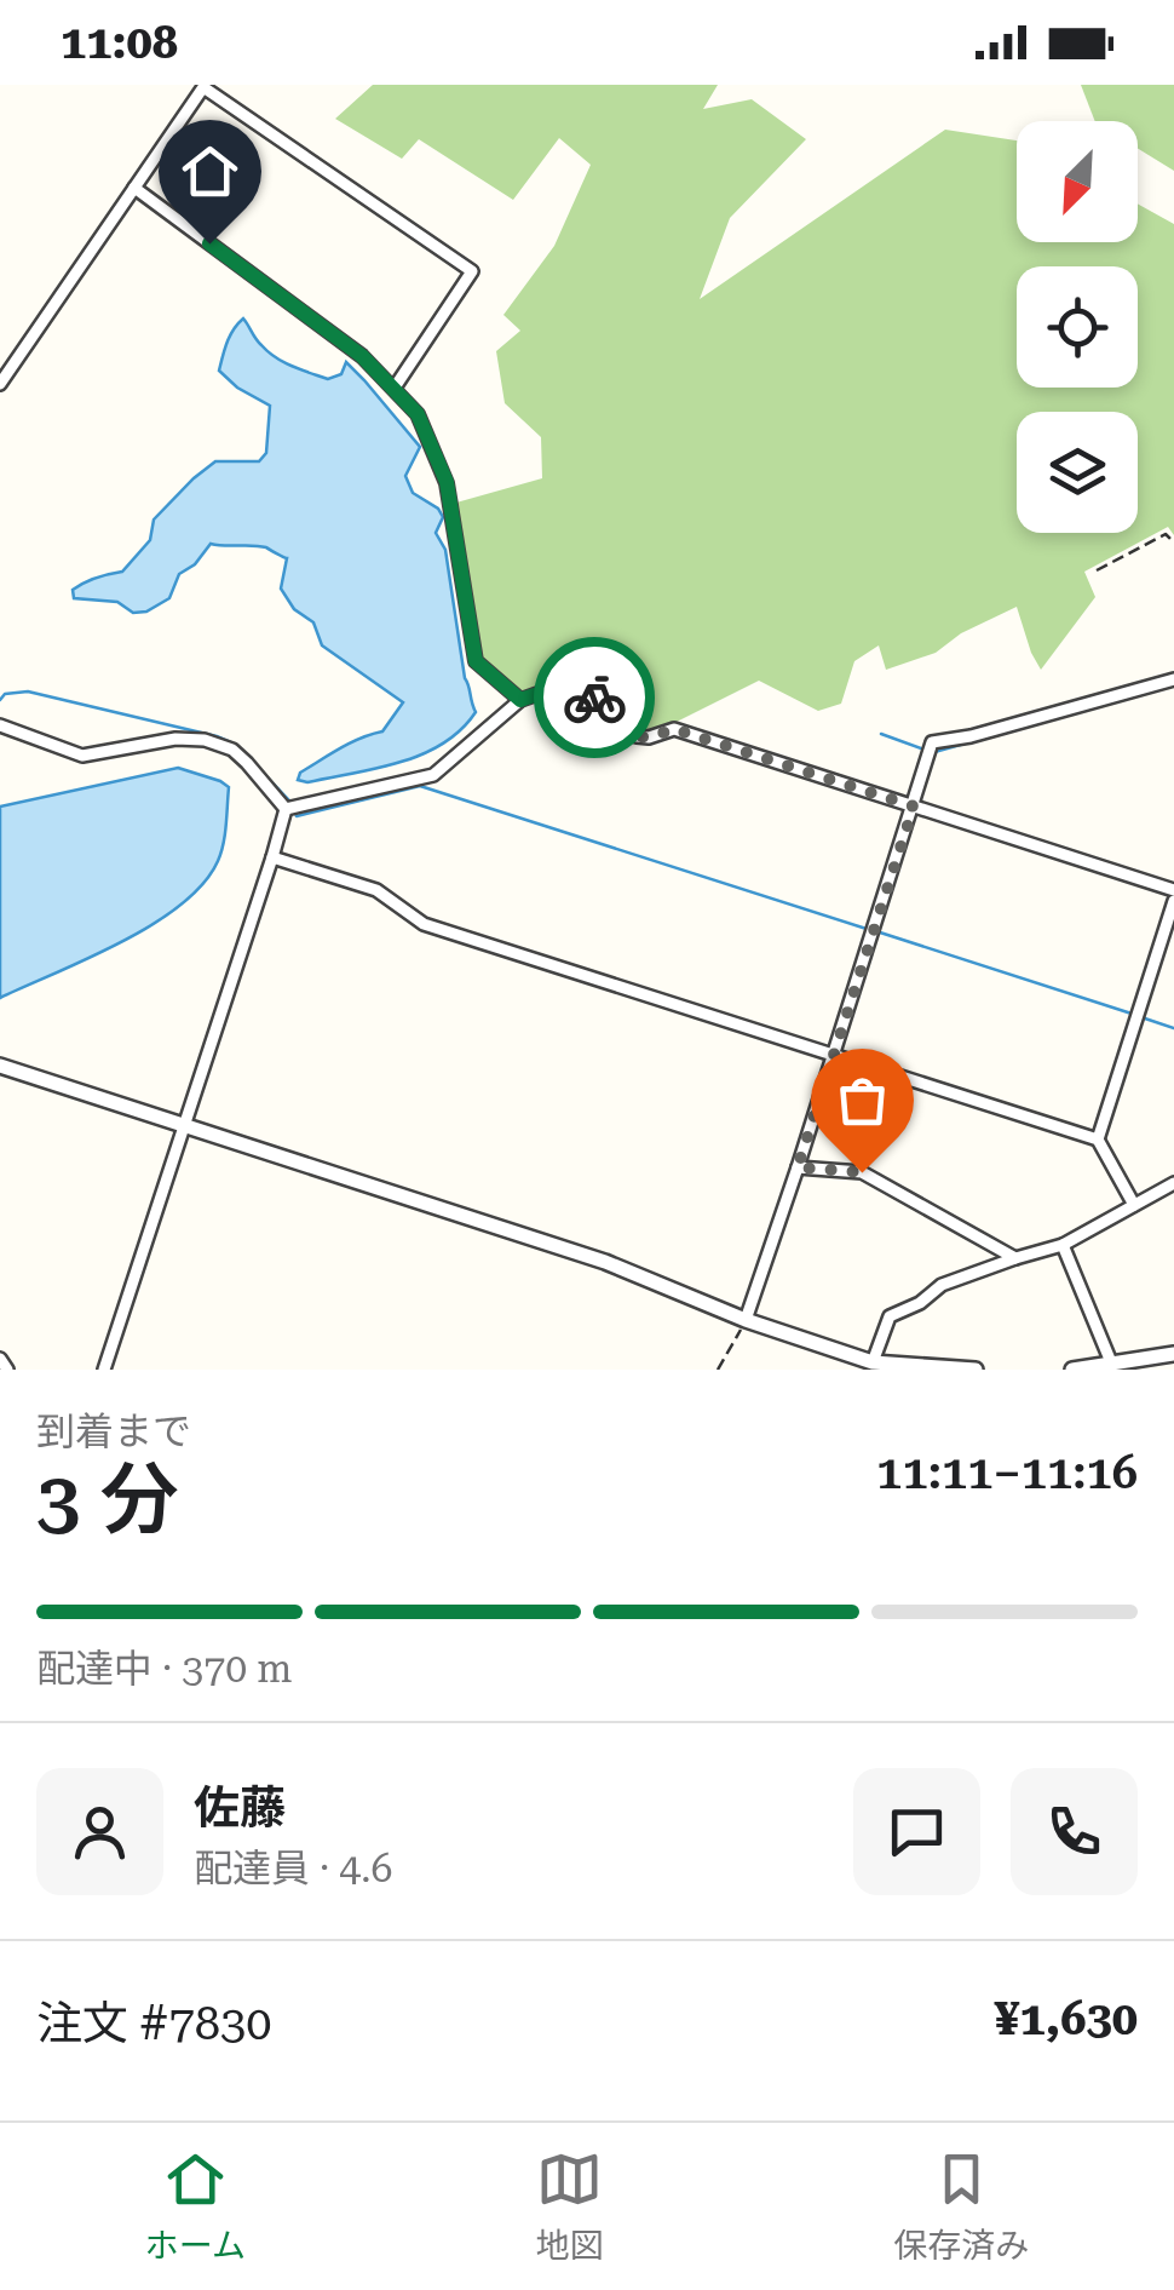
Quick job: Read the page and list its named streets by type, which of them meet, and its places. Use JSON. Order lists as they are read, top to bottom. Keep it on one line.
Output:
{"north":"bottom left","page":{"status":"11:08","heading":["3 分","到着まで","11:11–11:16"],"panel":["佐藤","配達員 · 4.6","注文 #7830","¥1,630"],"bar":"配達中 · 370 m","tabs":["ホーム","地図","保存済み"]}}
